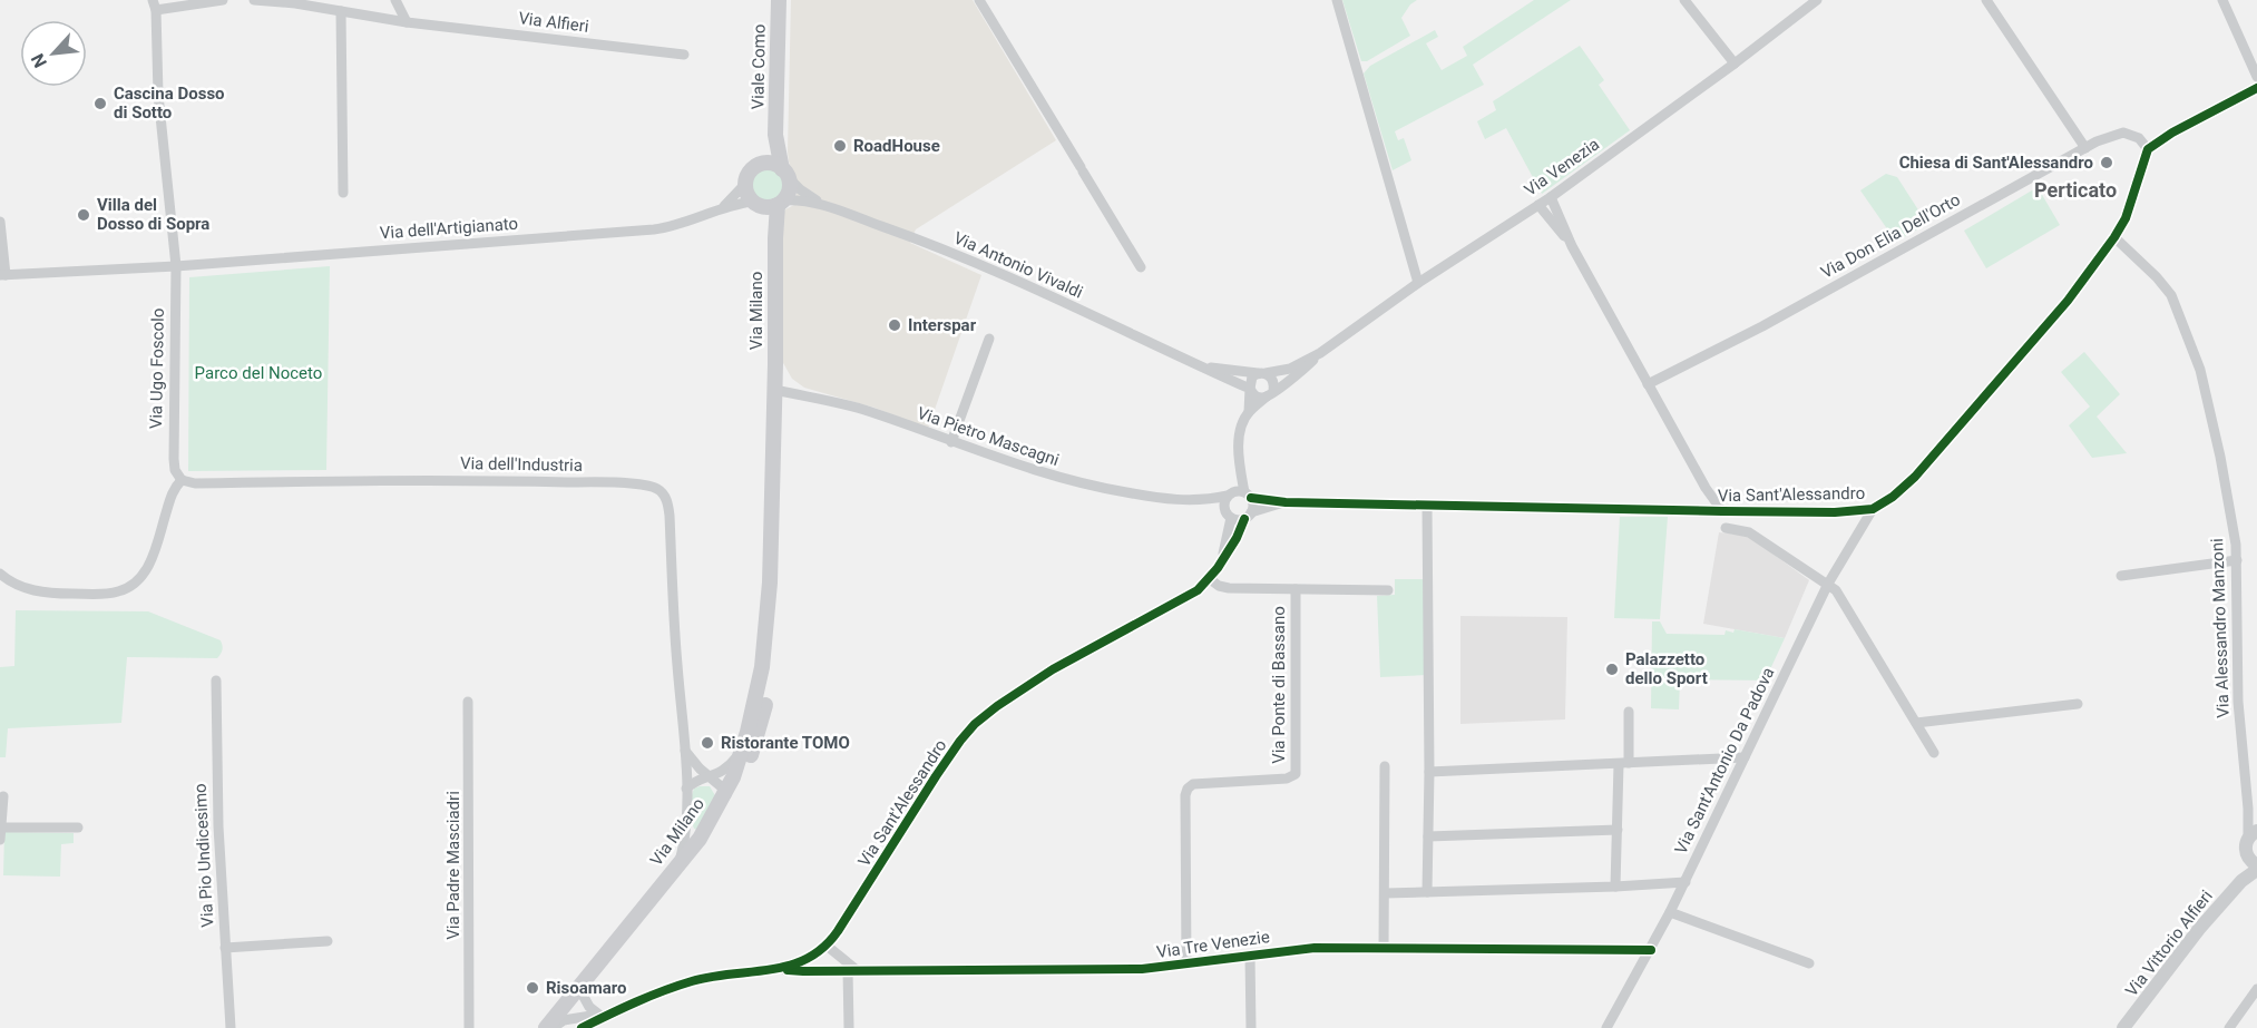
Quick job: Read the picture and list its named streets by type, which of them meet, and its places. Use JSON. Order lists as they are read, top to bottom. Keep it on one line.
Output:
{"streets":{"main road":["Viale Como","Via Milano"],"street":["Via Alfieri","Via Venezia","Via dell'Artigianato","Via Don Elia Dell'Orto","Via Antonio Vivaldi","Via Ugo Foscolo","Via Pietro Mascagni","Via dell'Industria","Via Sant'Alessandro","Via Alessandro Manzoni","Via Ponte di Bassano","Via Sant'Antonio Da Padova","Via Pio Undicesimo","Via Padre Masciadri","Via Vittorio Alfieri","Via Tre Venezie"]},"crossings":[["Viale Como","Via dell'Artigianato"],["Viale Como","Via Milano"],["Via Venezia","Via Antonio Vivaldi"],["Via dell'Artigianato","Via Milano"],["Via dell'Artigianato","Via Ugo Foscolo"],["Via Don Elia Dell'Orto","Via Sant'Alessandro"],["Via Milano","Via Pietro Mascagni"],["Via Ugo Foscolo","Via dell'Industria"],["Via Pietro Mascagni","Via Sant'Alessandro"],["Via Sant'Alessandro","Via Alessandro Manzoni"],["Via Sant'Alessandro","Via Sant'Antonio Da Padova"],["Via Ponte di Bassano","Via Tre Venezie"],["Via Sant'Antonio Da Padova","Via Tre Venezie"]],"districts":["Perticato"],"parks":["Parco del Noceto"],"places":["Cascina Dosso di Sotto","RoadHouse","Chiesa di Sant'Alessandro","Villa del Dosso di Sopra","Interspar","Palazzetto dello Sport","Ristorante TOMO","Risoamaro"],"north":"bottom left"}
